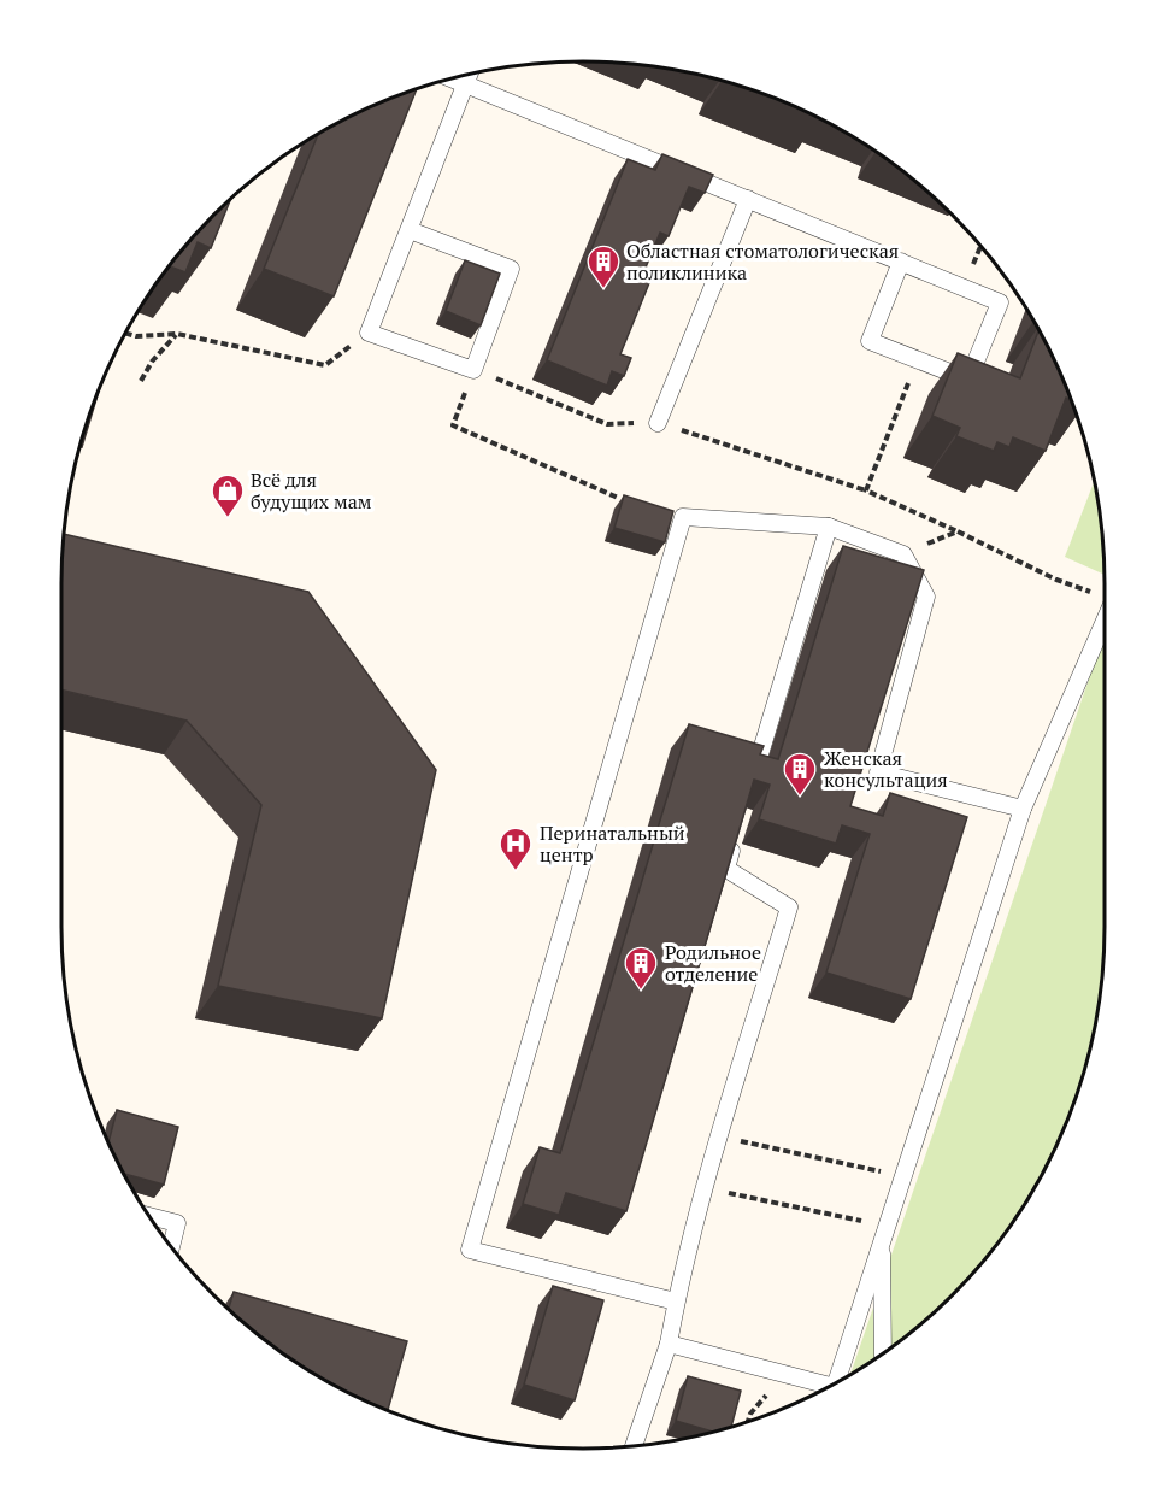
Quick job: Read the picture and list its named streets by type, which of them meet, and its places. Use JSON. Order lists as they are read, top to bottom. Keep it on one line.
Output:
{"places":{"building":["Областная стоматологическая поликлиника","Женская консультация","Родильное отделение"],"shop":["Всё для будущих мам"],"hospital":["Перинатальный центр"]}}
